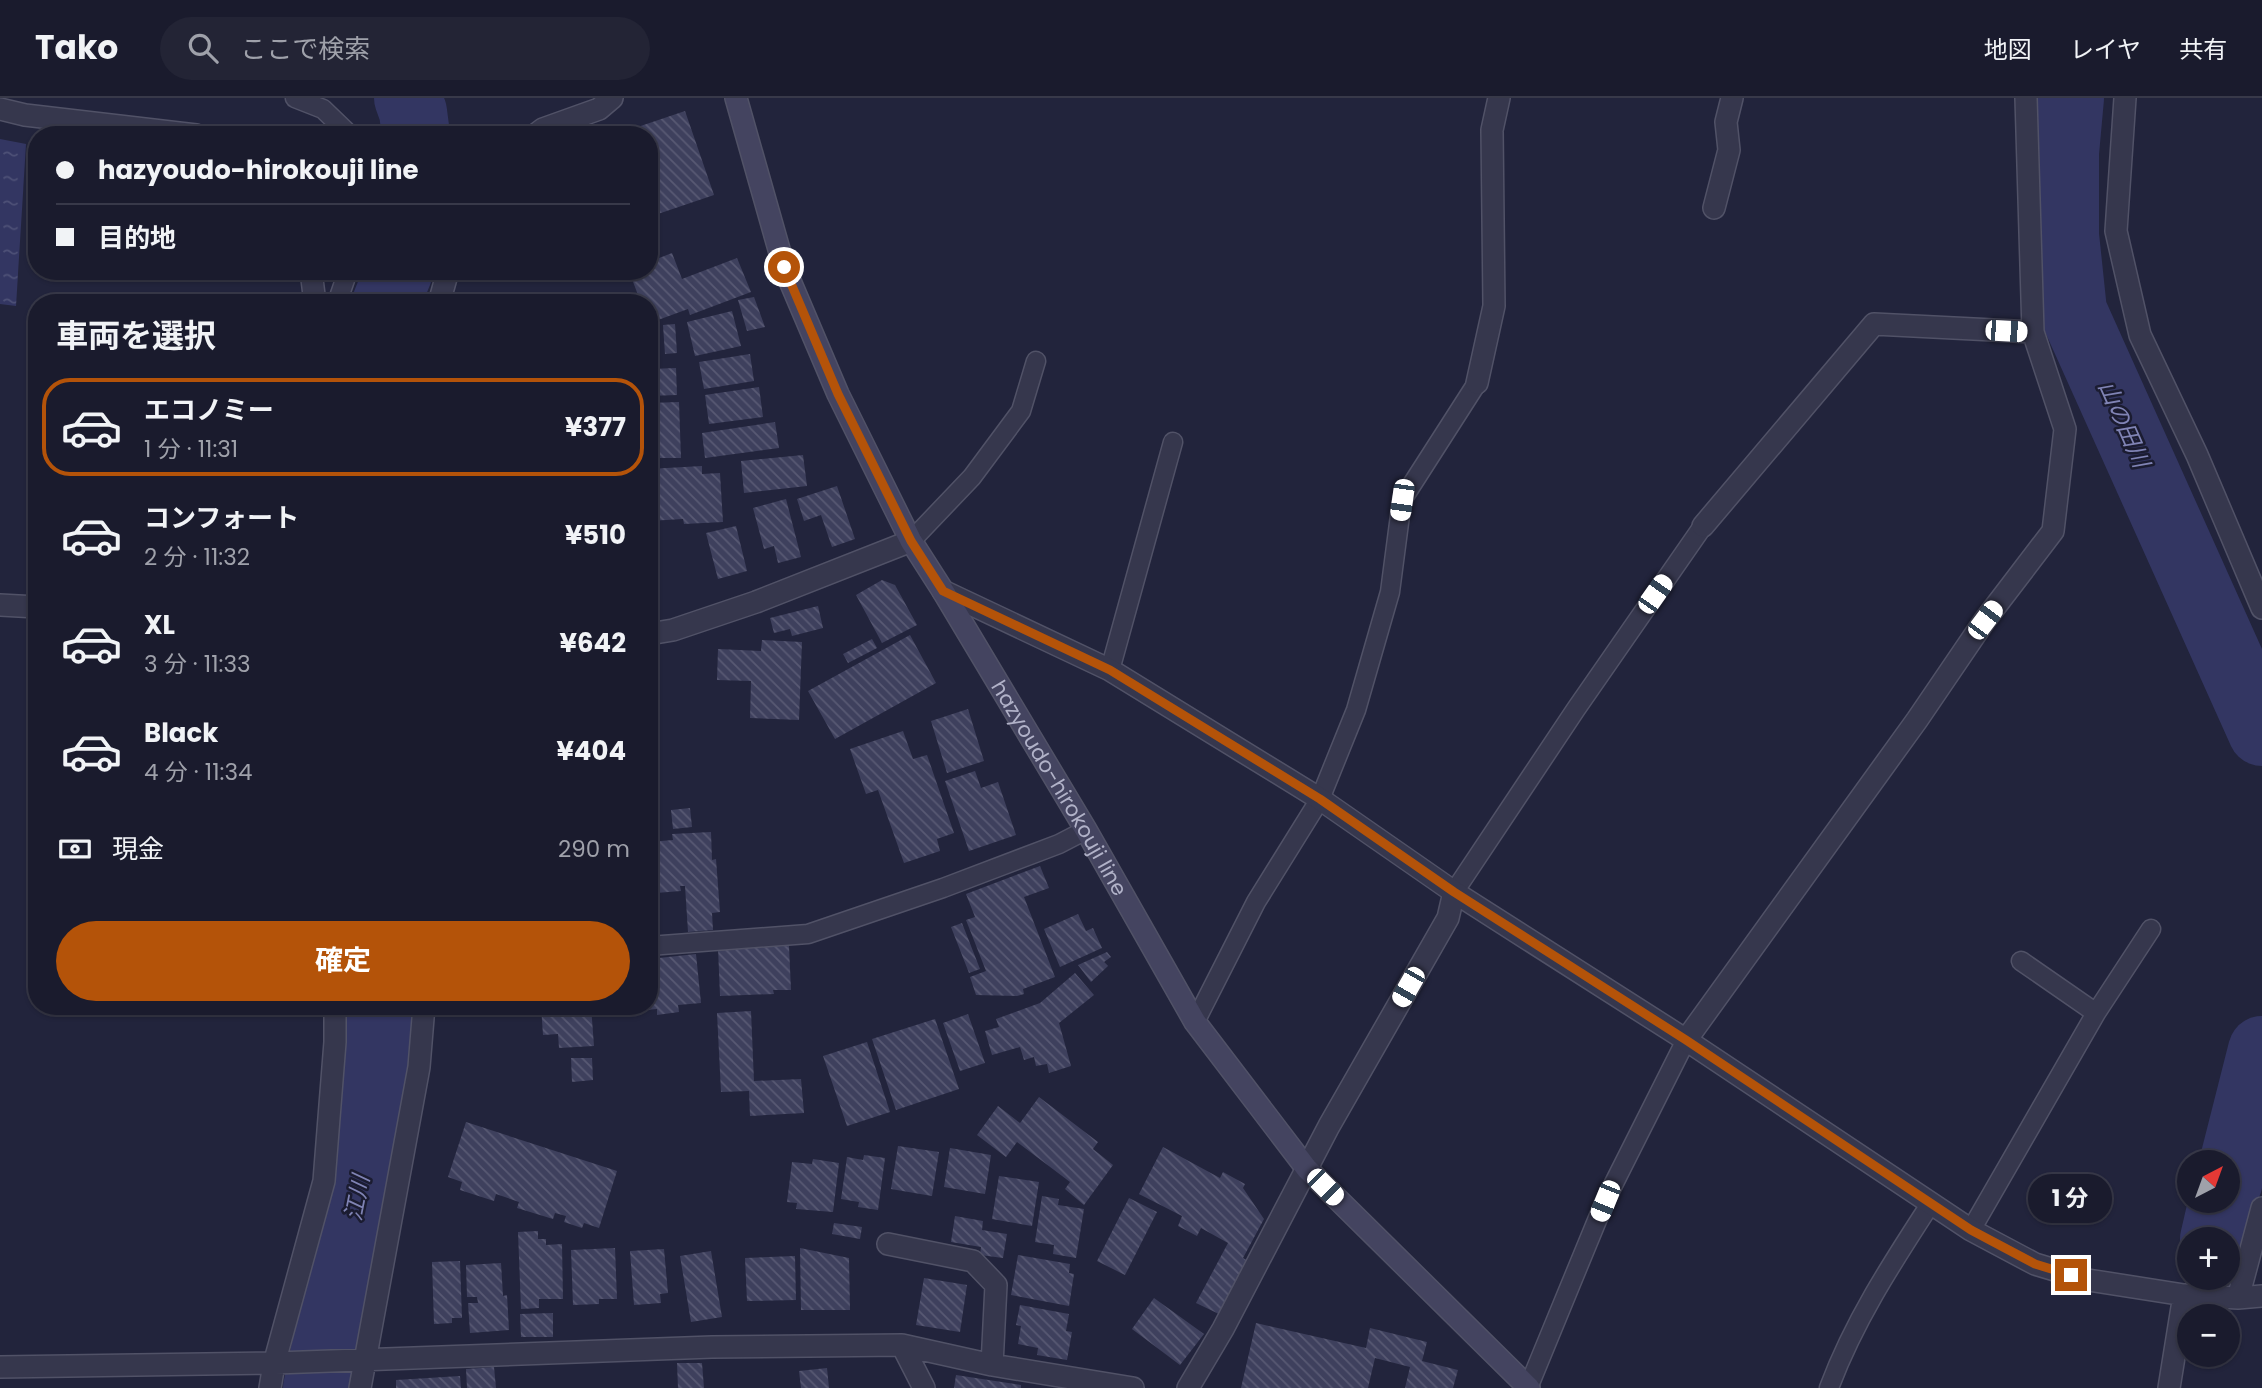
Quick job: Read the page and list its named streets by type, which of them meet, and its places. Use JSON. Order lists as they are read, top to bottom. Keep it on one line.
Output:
{"streets":{"main road":["hazyoudo-hirokouji line"]},"water":["山の田川","江川"],"north":"top right","page":{"header":"Tako","search":"ここで検索","nav":["地図","レイヤ","共有"],"banner":["hazyoudo-hirokouji line","目的地"],"heading":"車両を選択","list":[{"name":"エコノミー","note":"1 分 · 11:31","value":"¥377"},{"name":"コンフォート","note":"2 分 · 11:32","value":"¥510"},{"name":"XL","note":"3 分 · 11:33","value":"¥642"},{"name":"Black","note":"4 分 · 11:34","value":"¥404"}],"pay":["現金","290 m"],"buttons":"確定","map_buttons":["+","−"],"bubble":"1 分"}}
